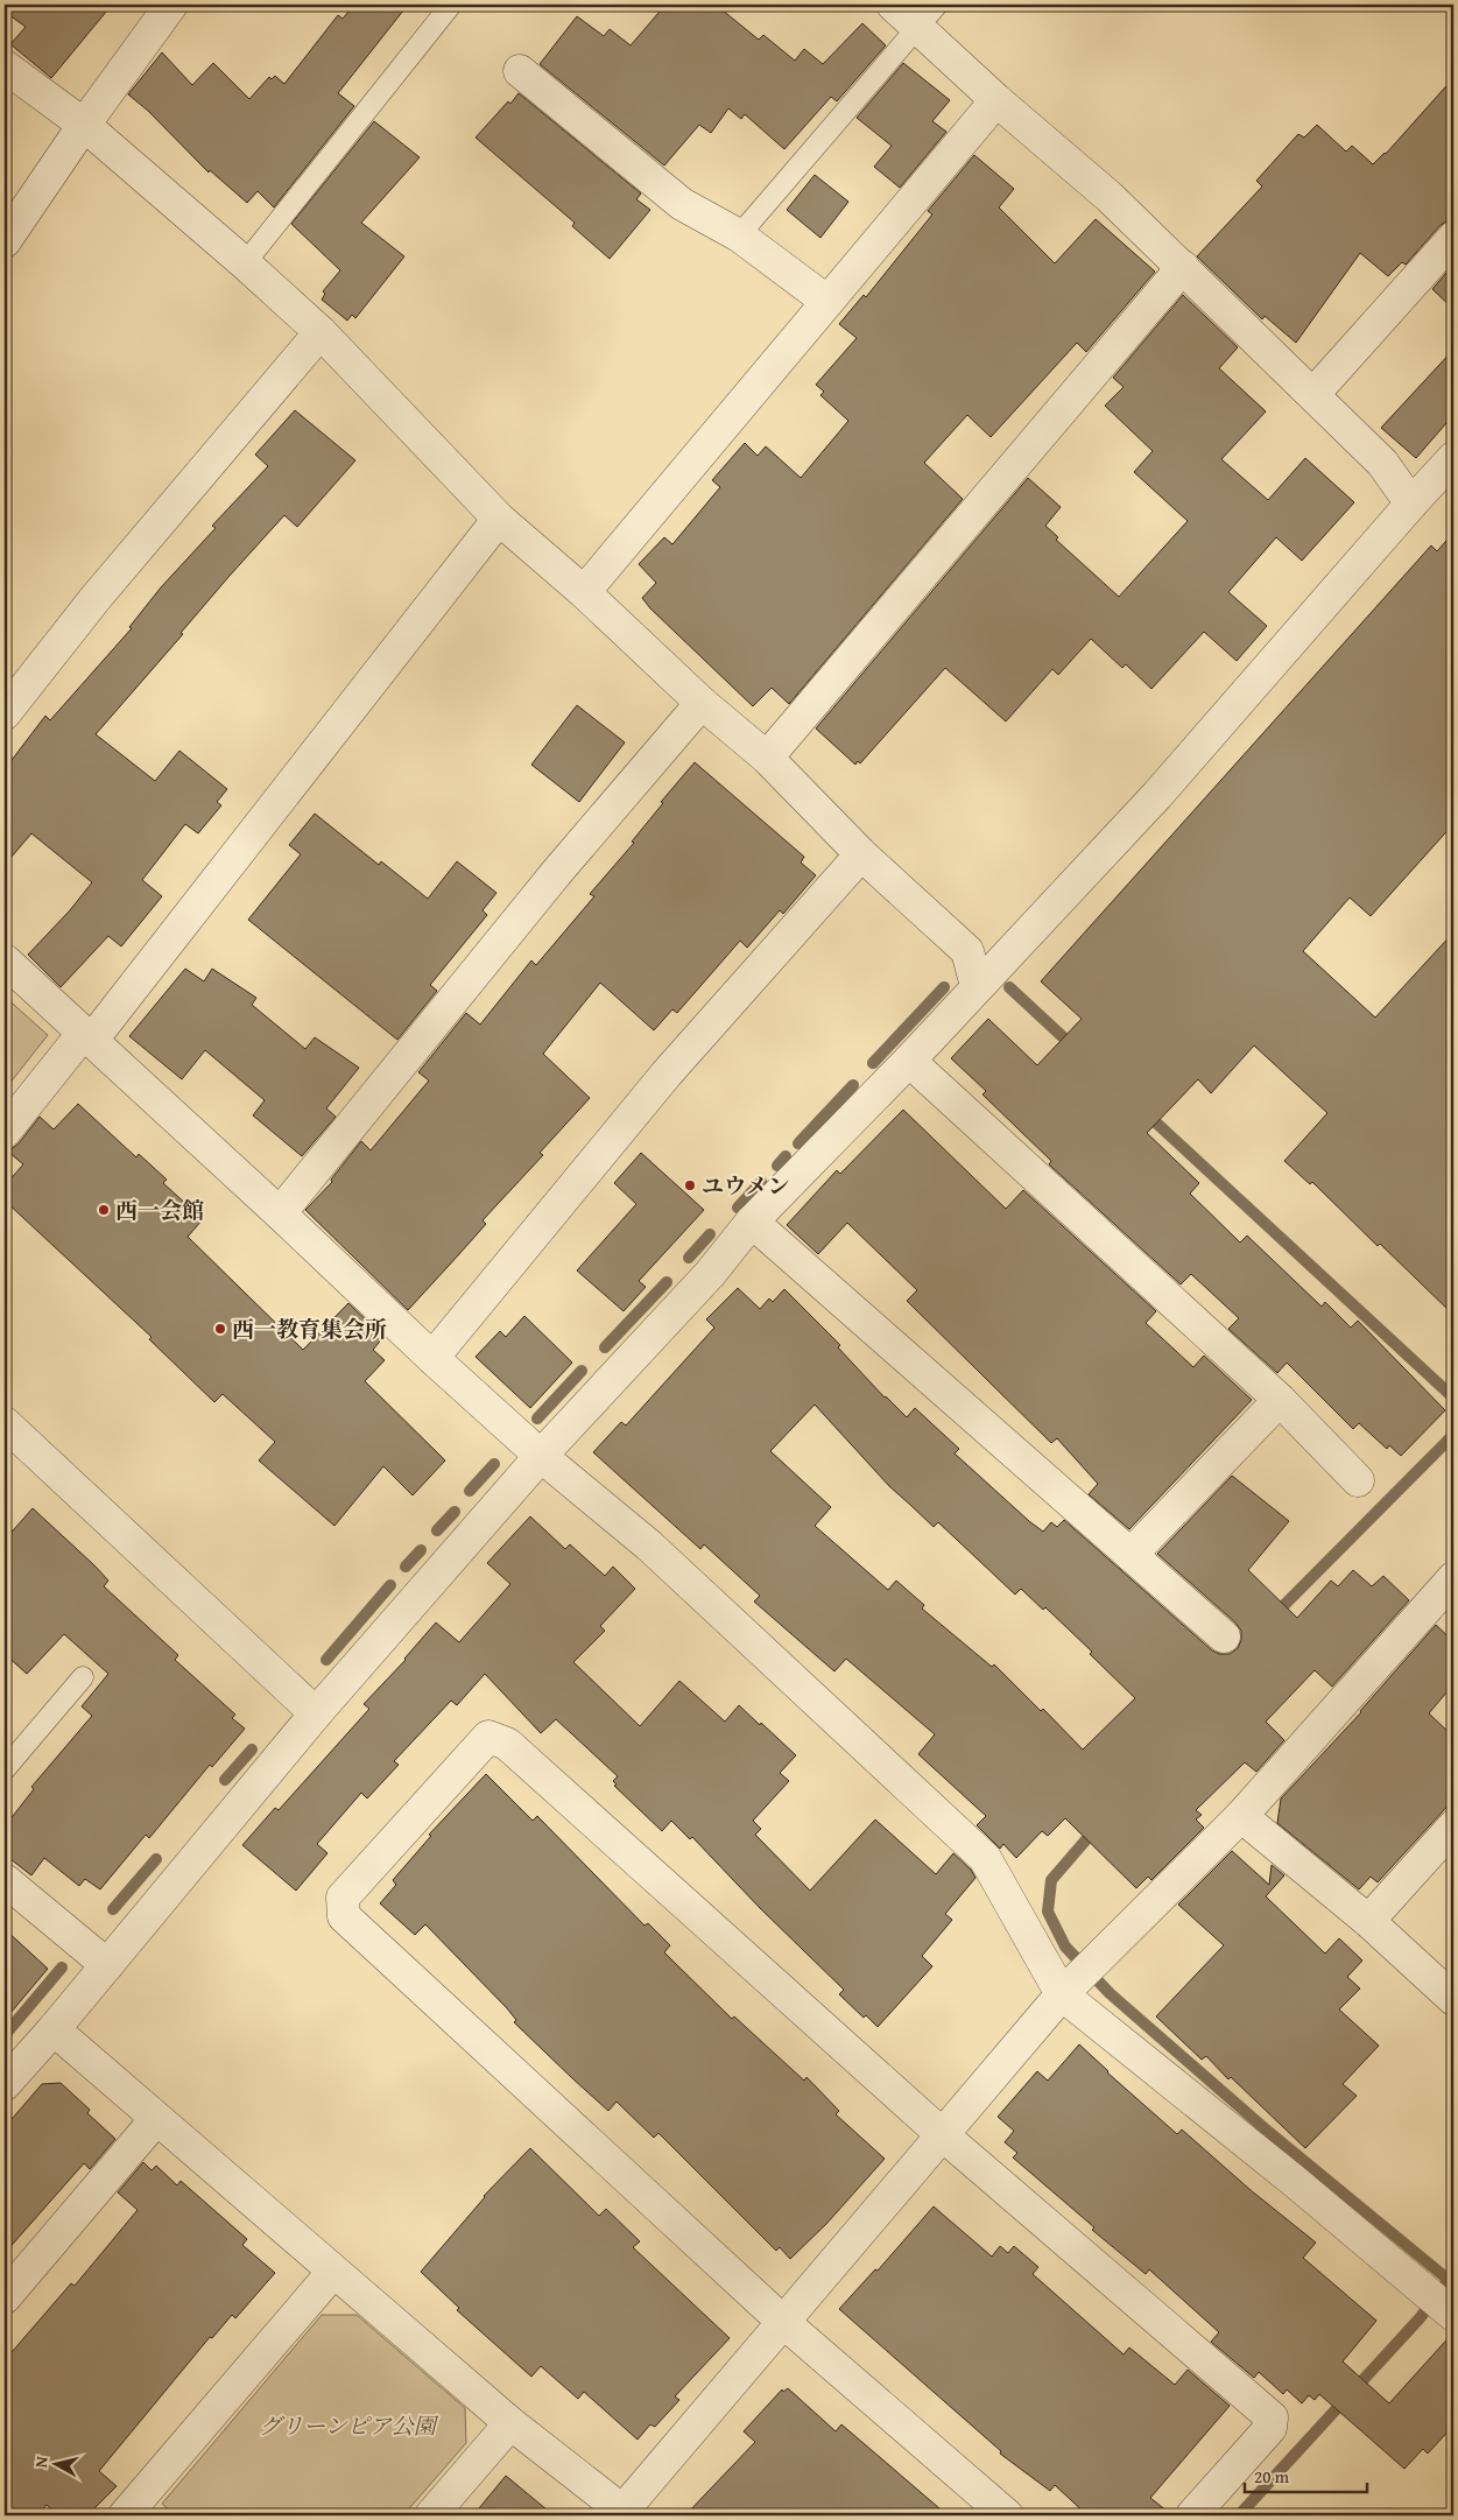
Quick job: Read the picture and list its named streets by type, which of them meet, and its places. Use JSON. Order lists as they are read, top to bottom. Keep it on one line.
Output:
{"parks":["グリーンピア公園"],"places":["ユウメン","西一会館","西一教育集会所"],"scale_bar":"20 m","north":"left"}
